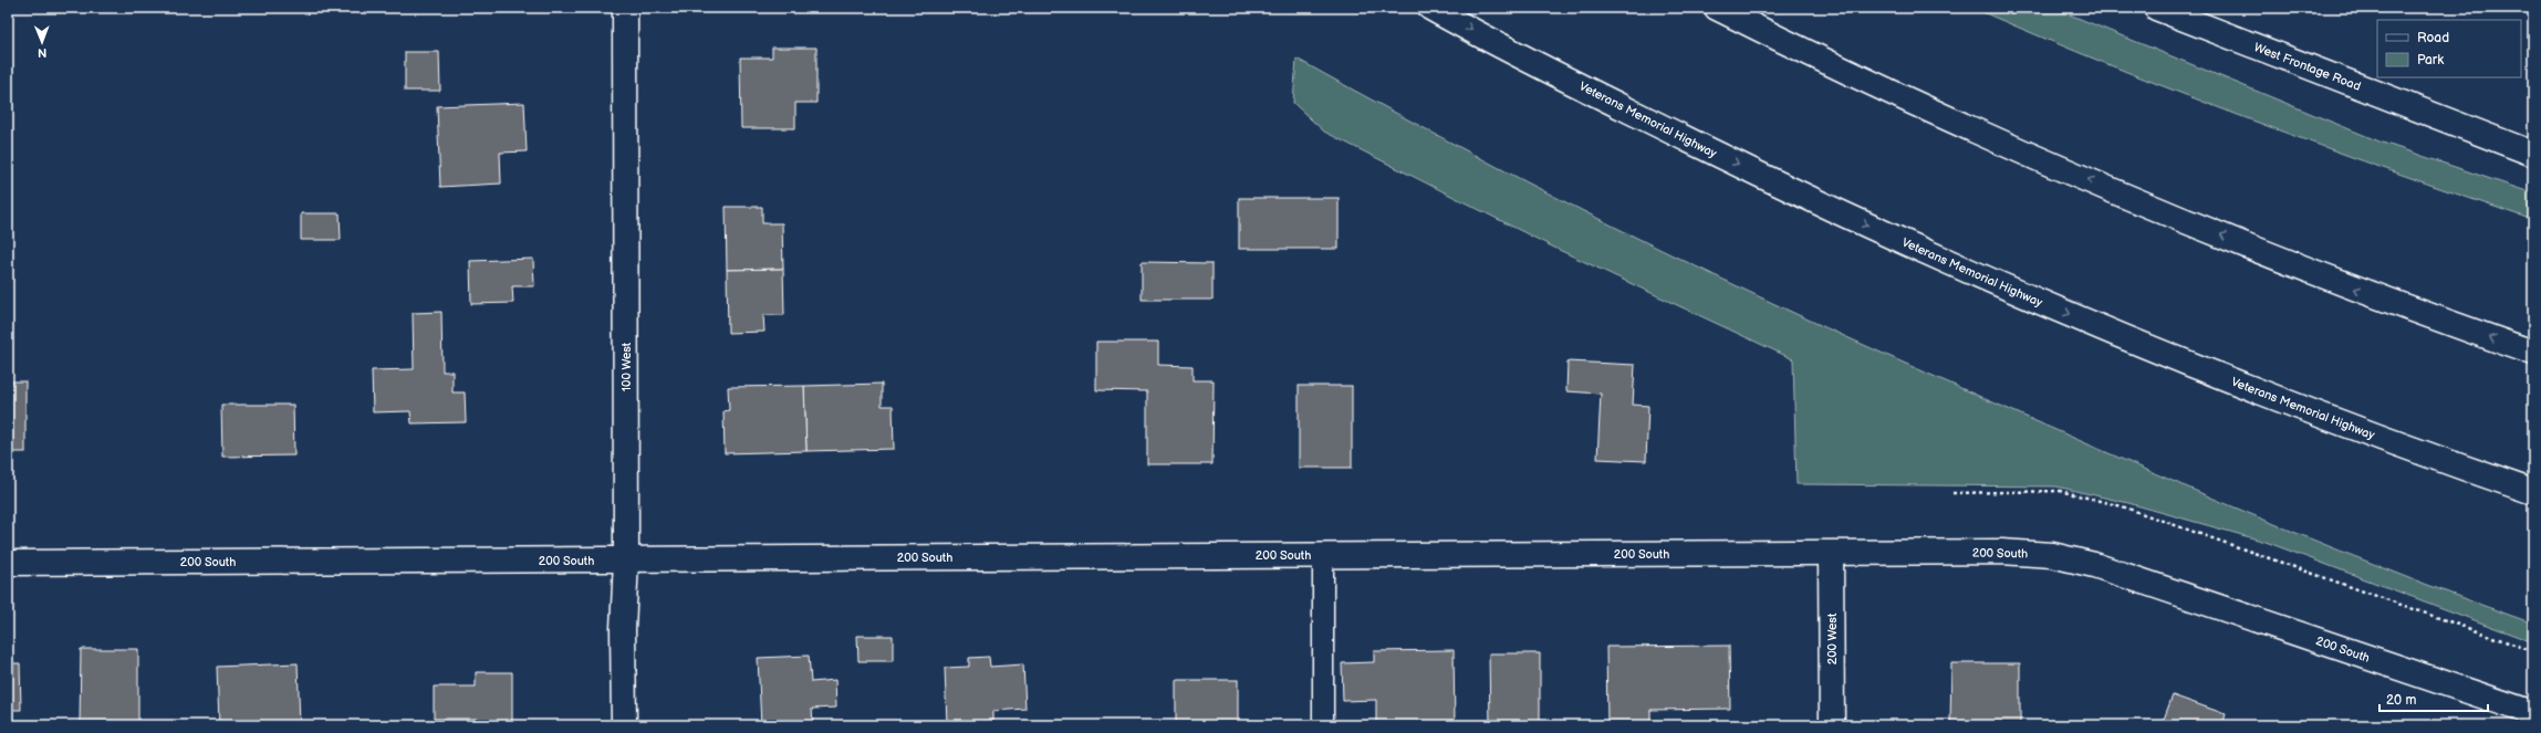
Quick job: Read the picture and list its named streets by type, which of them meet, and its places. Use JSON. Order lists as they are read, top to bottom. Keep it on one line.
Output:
{"streets":{"main road":["West Frontage Road","Veterans Memorial Highway","100 West","200 South","200 West"]},"crossings":[["100 West","200 South"],["200 South","200 West"]],"legend":["Road","Park"],"scale_bar":"20 m","north":"bottom"}
